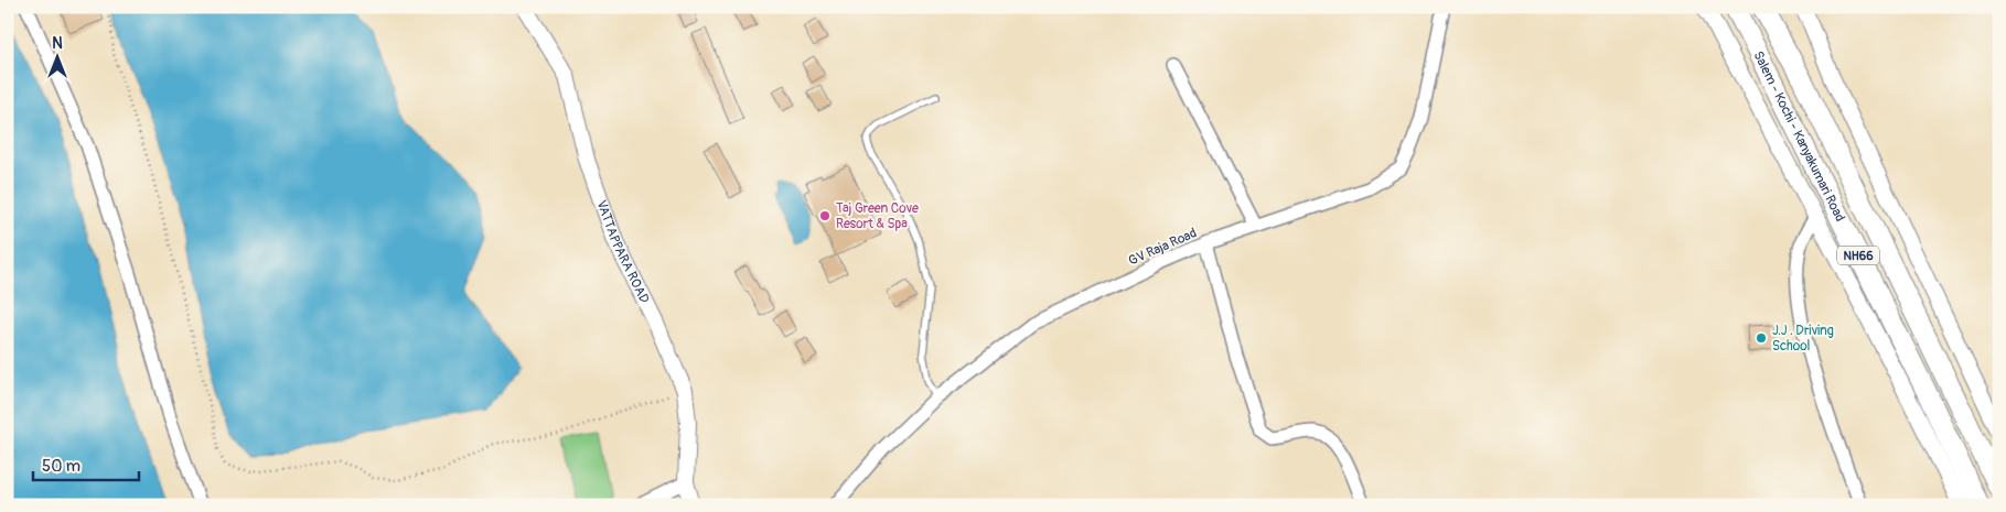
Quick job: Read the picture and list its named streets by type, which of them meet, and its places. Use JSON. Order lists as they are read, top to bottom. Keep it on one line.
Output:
{"streets":{"highway":["Salem - Kochi - Kanyakumari Road","NH66"],"street":["GV Raja Road","VATTAPPARA ROAD"]},"places":["Taj Green Cove Resort & Spa","J.J . Driving School"],"scale_bar":"50 m","north":"top"}
